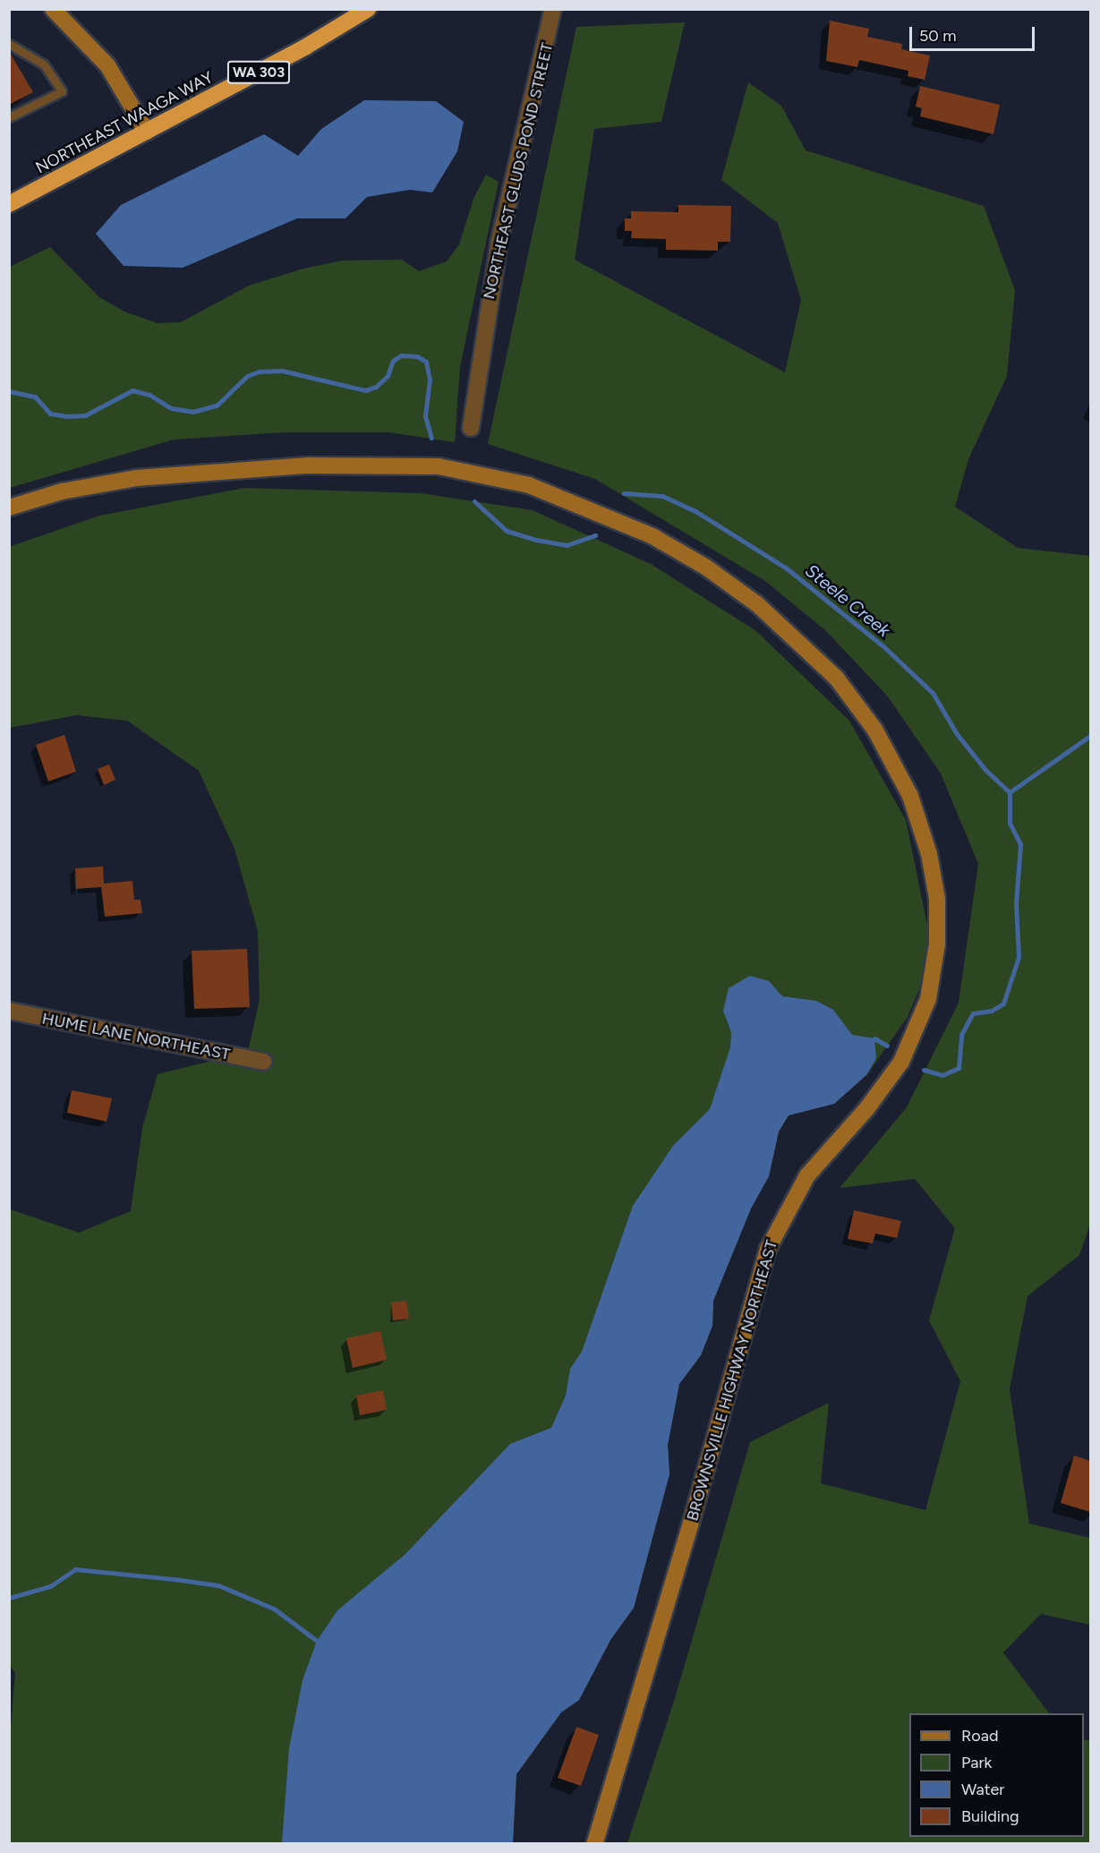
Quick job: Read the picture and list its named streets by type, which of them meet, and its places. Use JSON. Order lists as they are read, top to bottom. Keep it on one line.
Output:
{"streets":{"highway":["WA 303","NORTHEAST WAAGA WAY"],"main road":["BROWNSVILLE HIGHWAY NORTHEAST"],"street":["NORTHEAST GLUDS POND STREET","HUME LANE NORTHEAST"]},"water":["Steele Creek"],"legend":["Road","Park","Water","Building"],"scale_bar":"50 m"}
